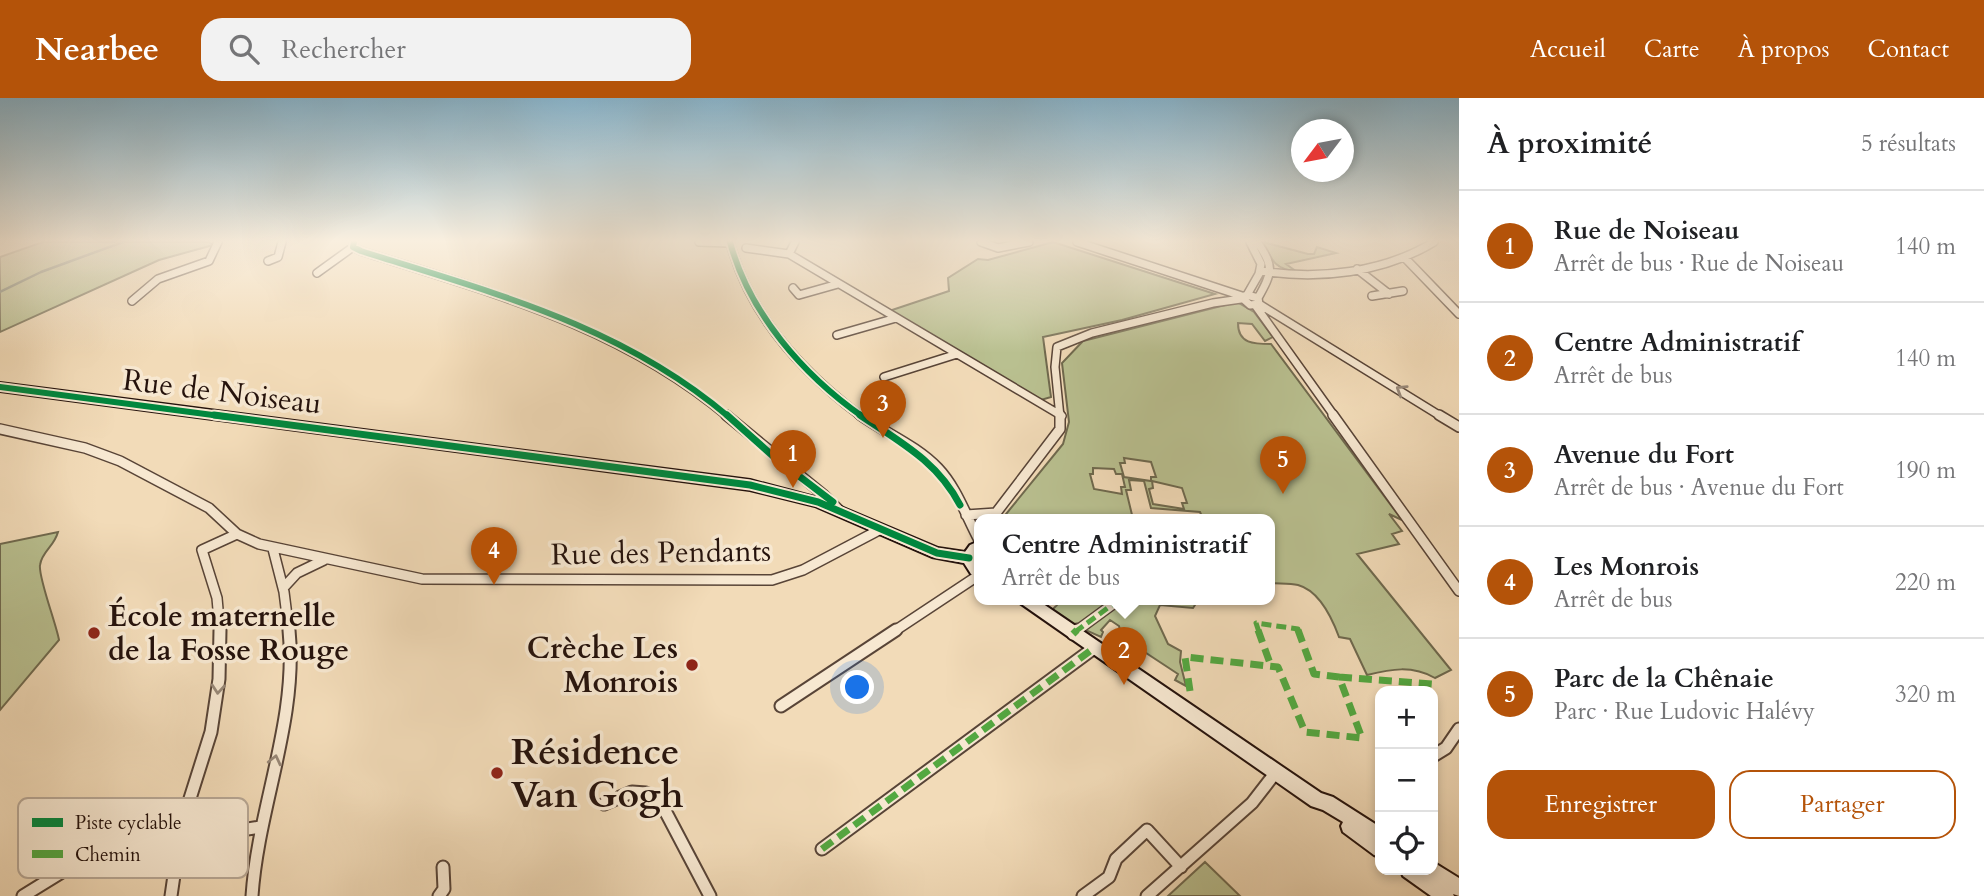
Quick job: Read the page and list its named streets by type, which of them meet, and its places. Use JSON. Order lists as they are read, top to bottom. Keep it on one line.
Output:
{"streets":{"street":["Rue de Noiseau","Rue des Pendants"]},"crossings":[["Rue de Noiseau","Rue des Pendants"]],"places":["École maternelle de la Fosse Rouge","Crèche Les Monrois","Résidence Van Gogh"],"legend":["Piste cyclable","Chemin"],"north":"bottom left","page":{"header":"Nearbee","search":"Rechercher","nav":["Accueil","Carte","À propos","Contact"],"heading":["À proximité","5 résultats"],"list":[{"mark":"1","name":"Rue de Noiseau","note":"Arrêt de bus · Rue de Noiseau","value":"140 m"},{"mark":"2","name":"Centre Administratif","note":"Arrêt de bus","value":"140 m"},{"mark":"3","name":"Avenue du Fort","note":"Arrêt de bus · Avenue du Fort","value":"190 m"},{"mark":"4","name":"Les Monrois","note":"Arrêt de bus","value":"220 m"},{"mark":"5","name":"Parc de la Chênaie","note":"Parc · Rue Ludovic Halévy","value":"320 m"}],"pins":["3","1","5","4","2"],"popup":["Centre Administratif","Arrêt de bus"],"map_buttons":["+","−"],"buttons":["Enregistrer","Partager"]}}
